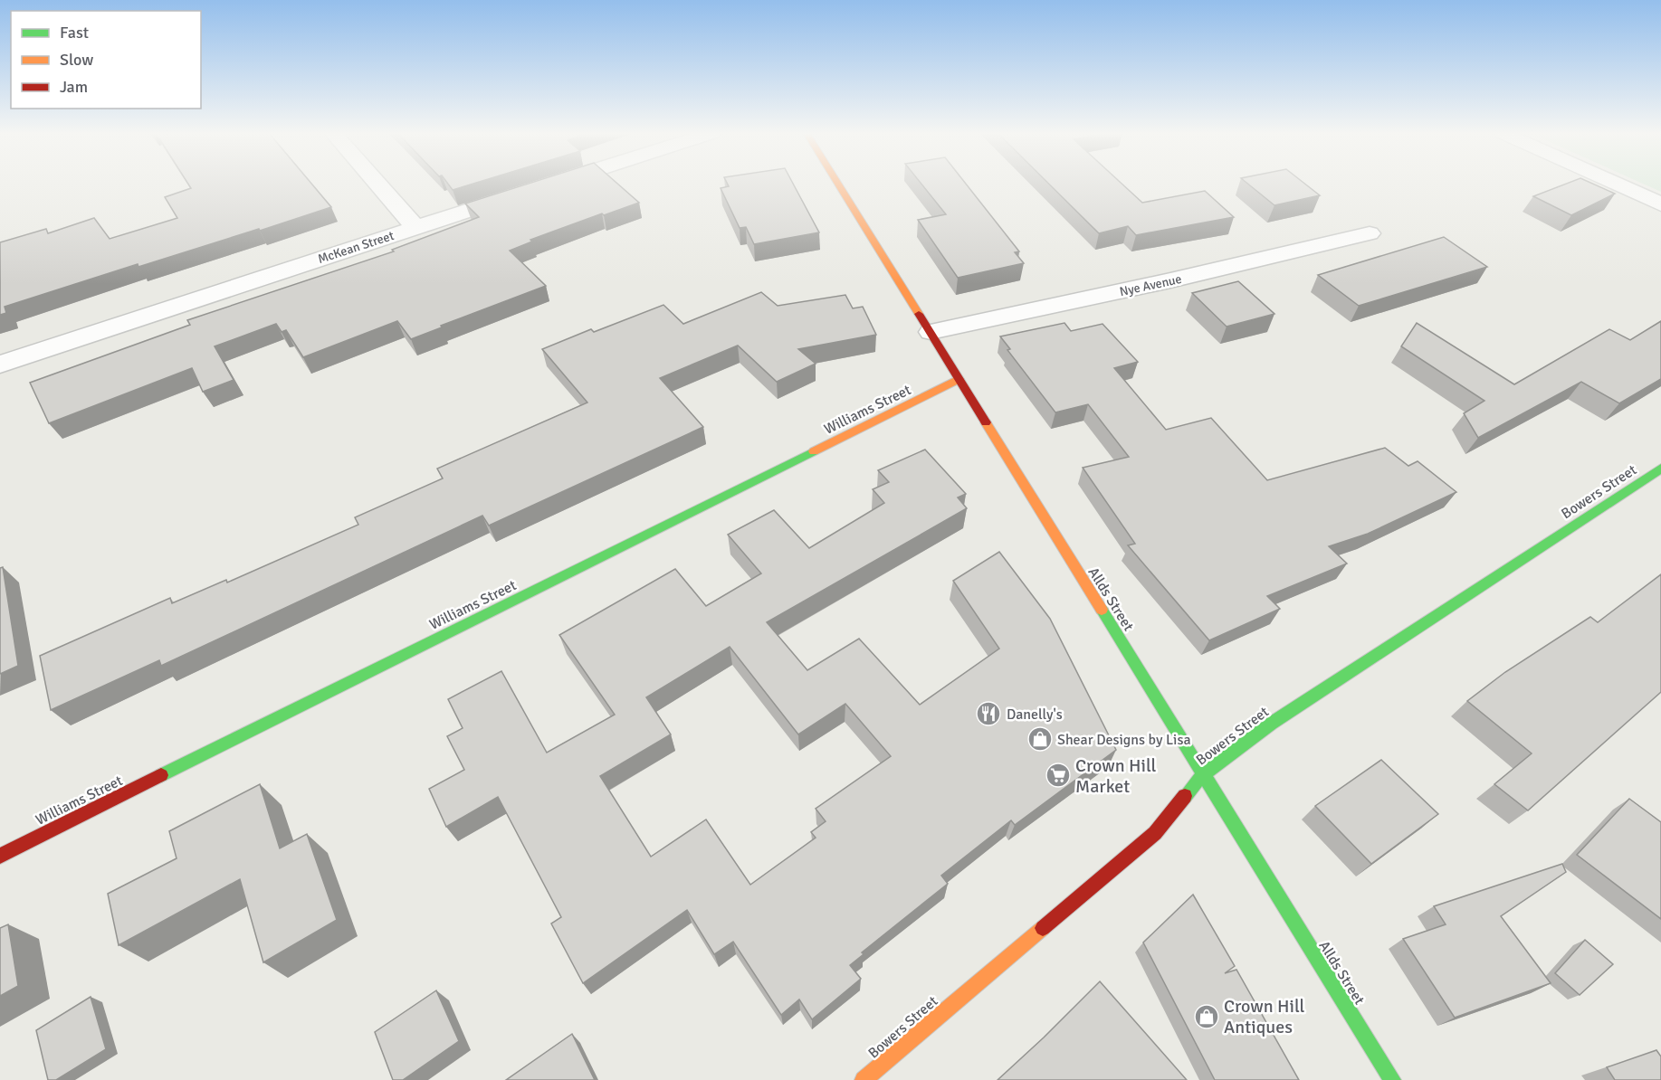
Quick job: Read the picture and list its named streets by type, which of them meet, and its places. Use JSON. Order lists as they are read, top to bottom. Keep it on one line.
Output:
{"streets":{"street":["McKean Street","Nye Avenue","Williams Street","Bowers Street","Allds Street"]},"crossings":[["Nye Avenue","Allds Street"],["Williams Street","Allds Street"],["Bowers Street","Allds Street"]],"places":{"restaurant":["Danelly's"],"shop":["Shear Designs by Lisa","Crown Hill Antiques"],"supermarket":["Crown Hill Market"]},"legend":["Fast","Slow","Jam"]}
